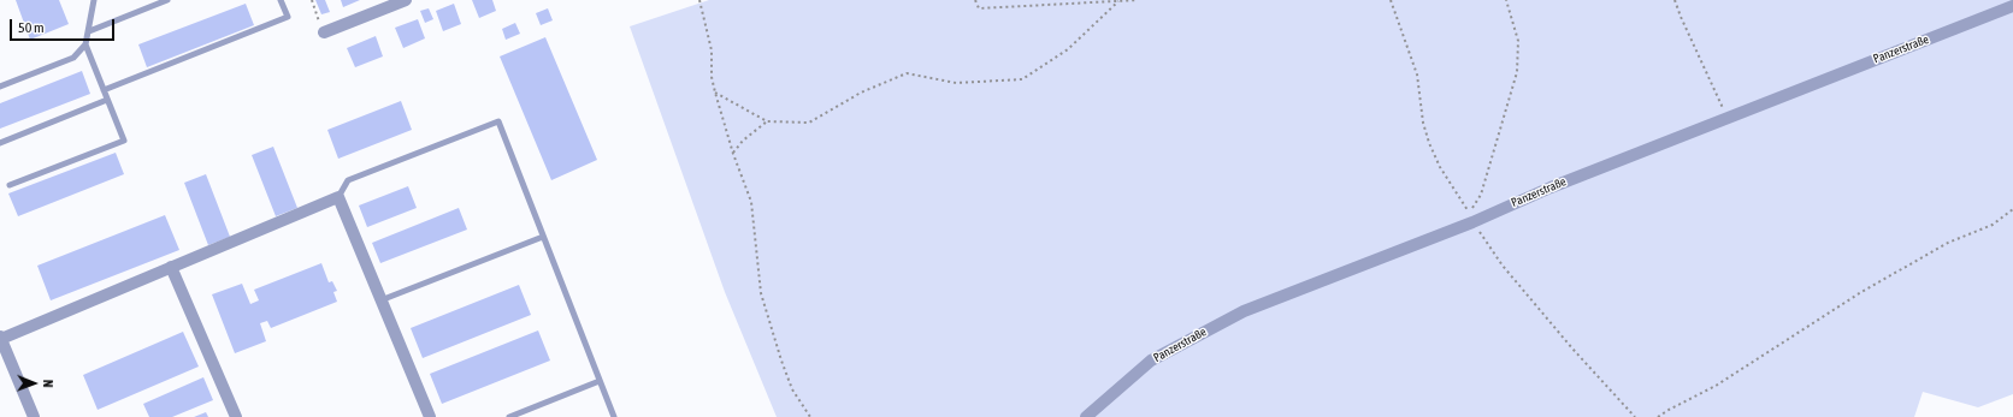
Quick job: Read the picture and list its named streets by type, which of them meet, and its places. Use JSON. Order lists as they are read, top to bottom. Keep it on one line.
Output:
{"streets":{"street":["Panzerstraße"]},"scale_bar":"50 m","north":"right"}
